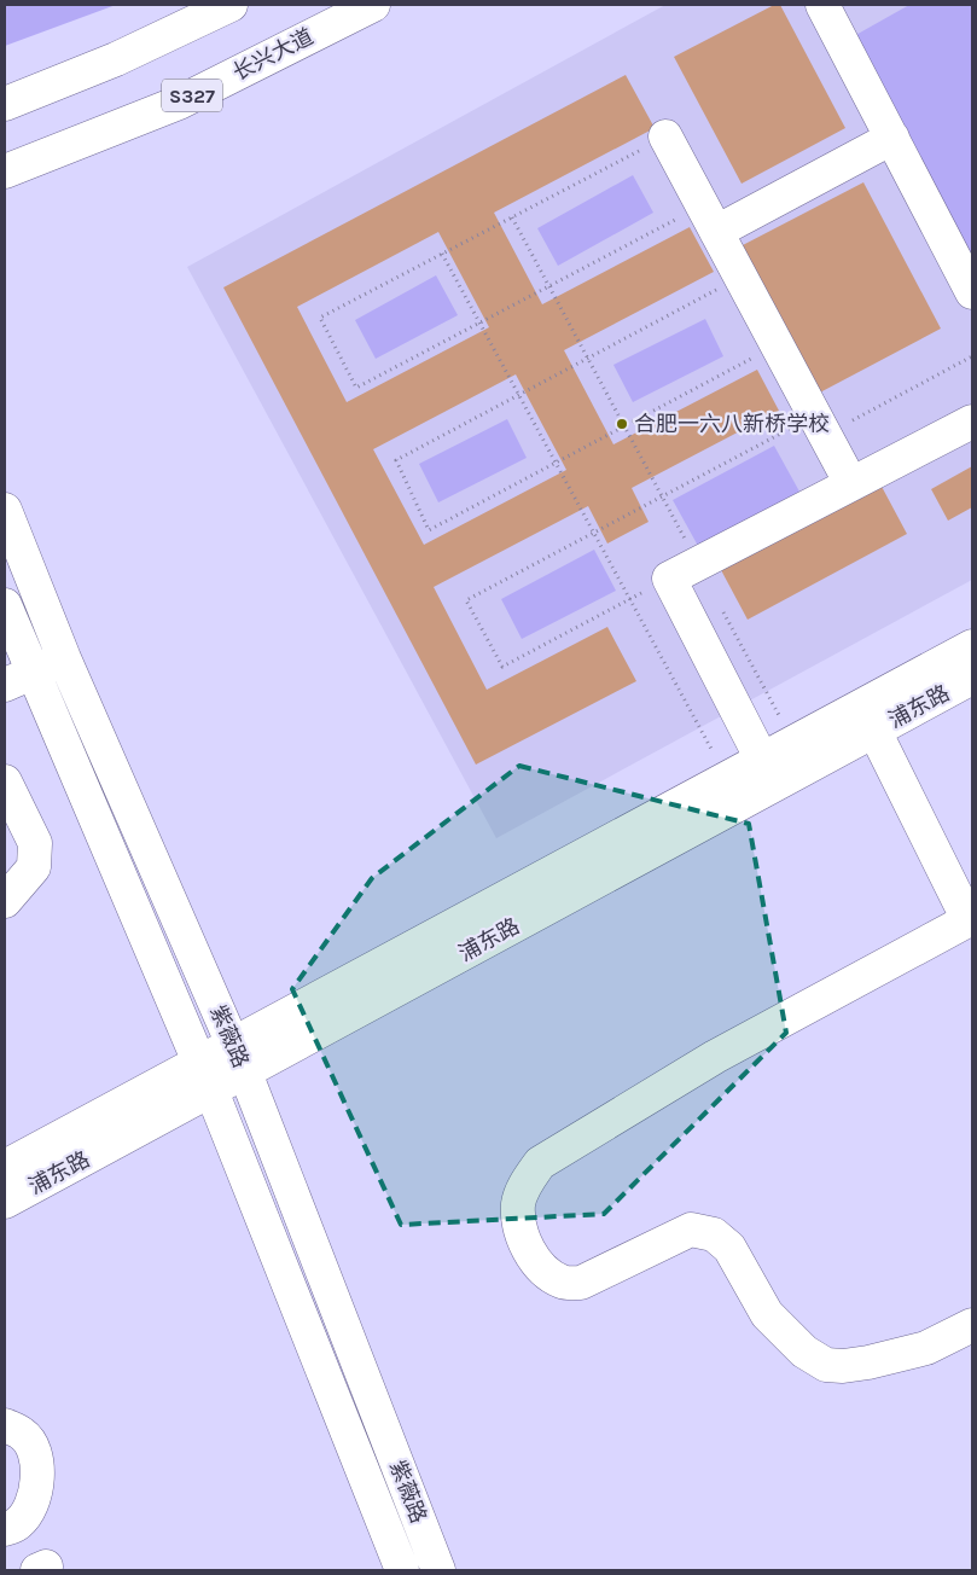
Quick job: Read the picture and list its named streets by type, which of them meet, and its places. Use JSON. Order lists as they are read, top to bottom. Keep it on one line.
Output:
{"streets":{"street":["长兴大道","S327","浦东路","紫薇路"]},"crossings":[["浦东路","紫薇路"]],"places":["合肥一六八新桥学校"]}
